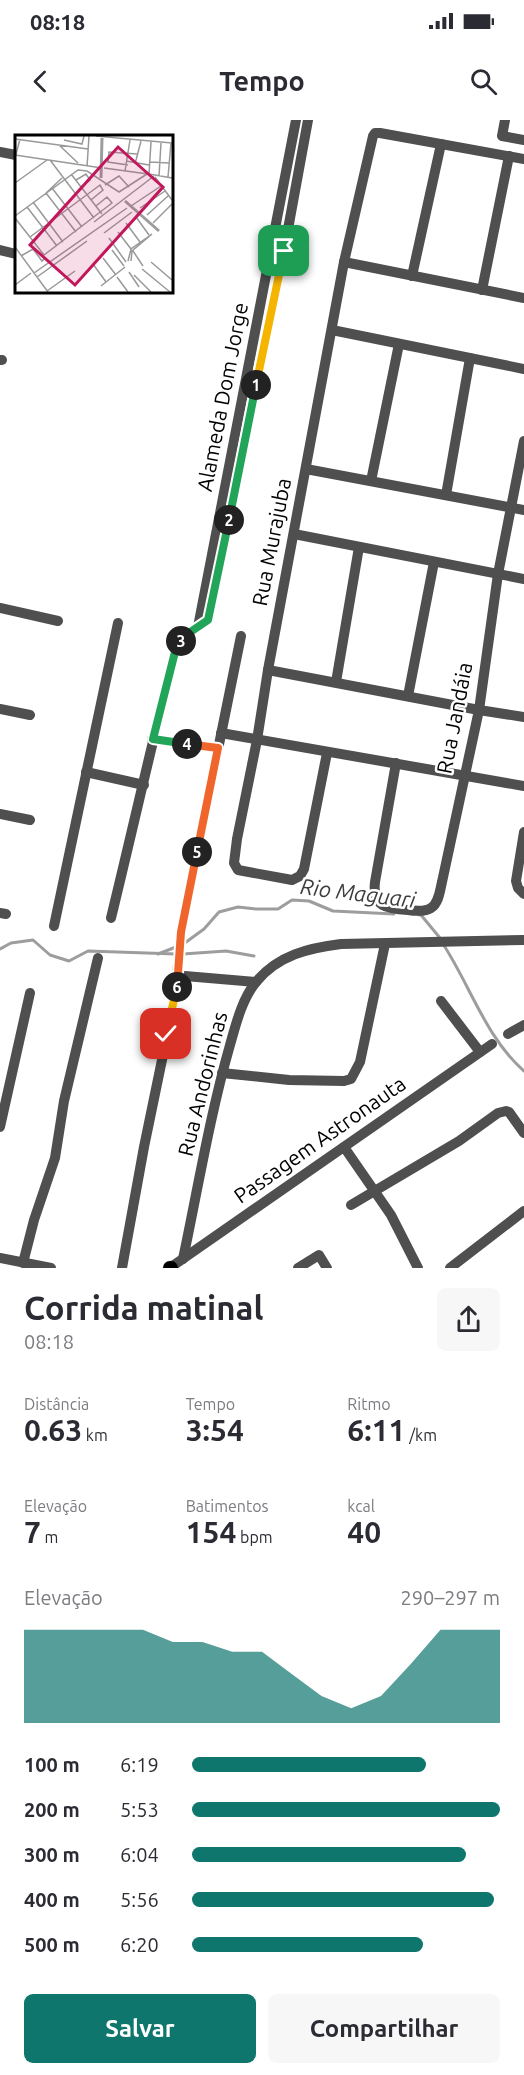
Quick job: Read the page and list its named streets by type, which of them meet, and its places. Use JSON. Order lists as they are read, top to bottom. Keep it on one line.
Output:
{"streets":{"street":["Alameda Dom Jorge","Rua Murajuba","Rua Jandáia","Rua Andorinhas","Passagem Astronauta"]},"crossings":[["Rua Andorinhas","Passagem Astronauta"]],"water":["Rio Maguari"],"page":{"status":"08:18","header":"Tempo","pins":["1","2","3","4","5","6"],"heading":["Corrida matinal","08:18"],"stats":[["Distância","0.63 km"],["Tempo","3:54"],["Ritmo","6:11 /km"],["Elevação","7 m"],["Batimentos","154 bpm"],["kcal","40"]],"chart":["Elevação","290–297 m"],"list":[{"name":"100 m","note":"6:19"},{"name":"200 m","note":"5:53"},{"name":"300 m","note":"6:04"},{"name":"400 m","note":"5:56"},{"name":"500 m","note":"6:20"}],"buttons":["Salvar","Compartilhar"]}}
